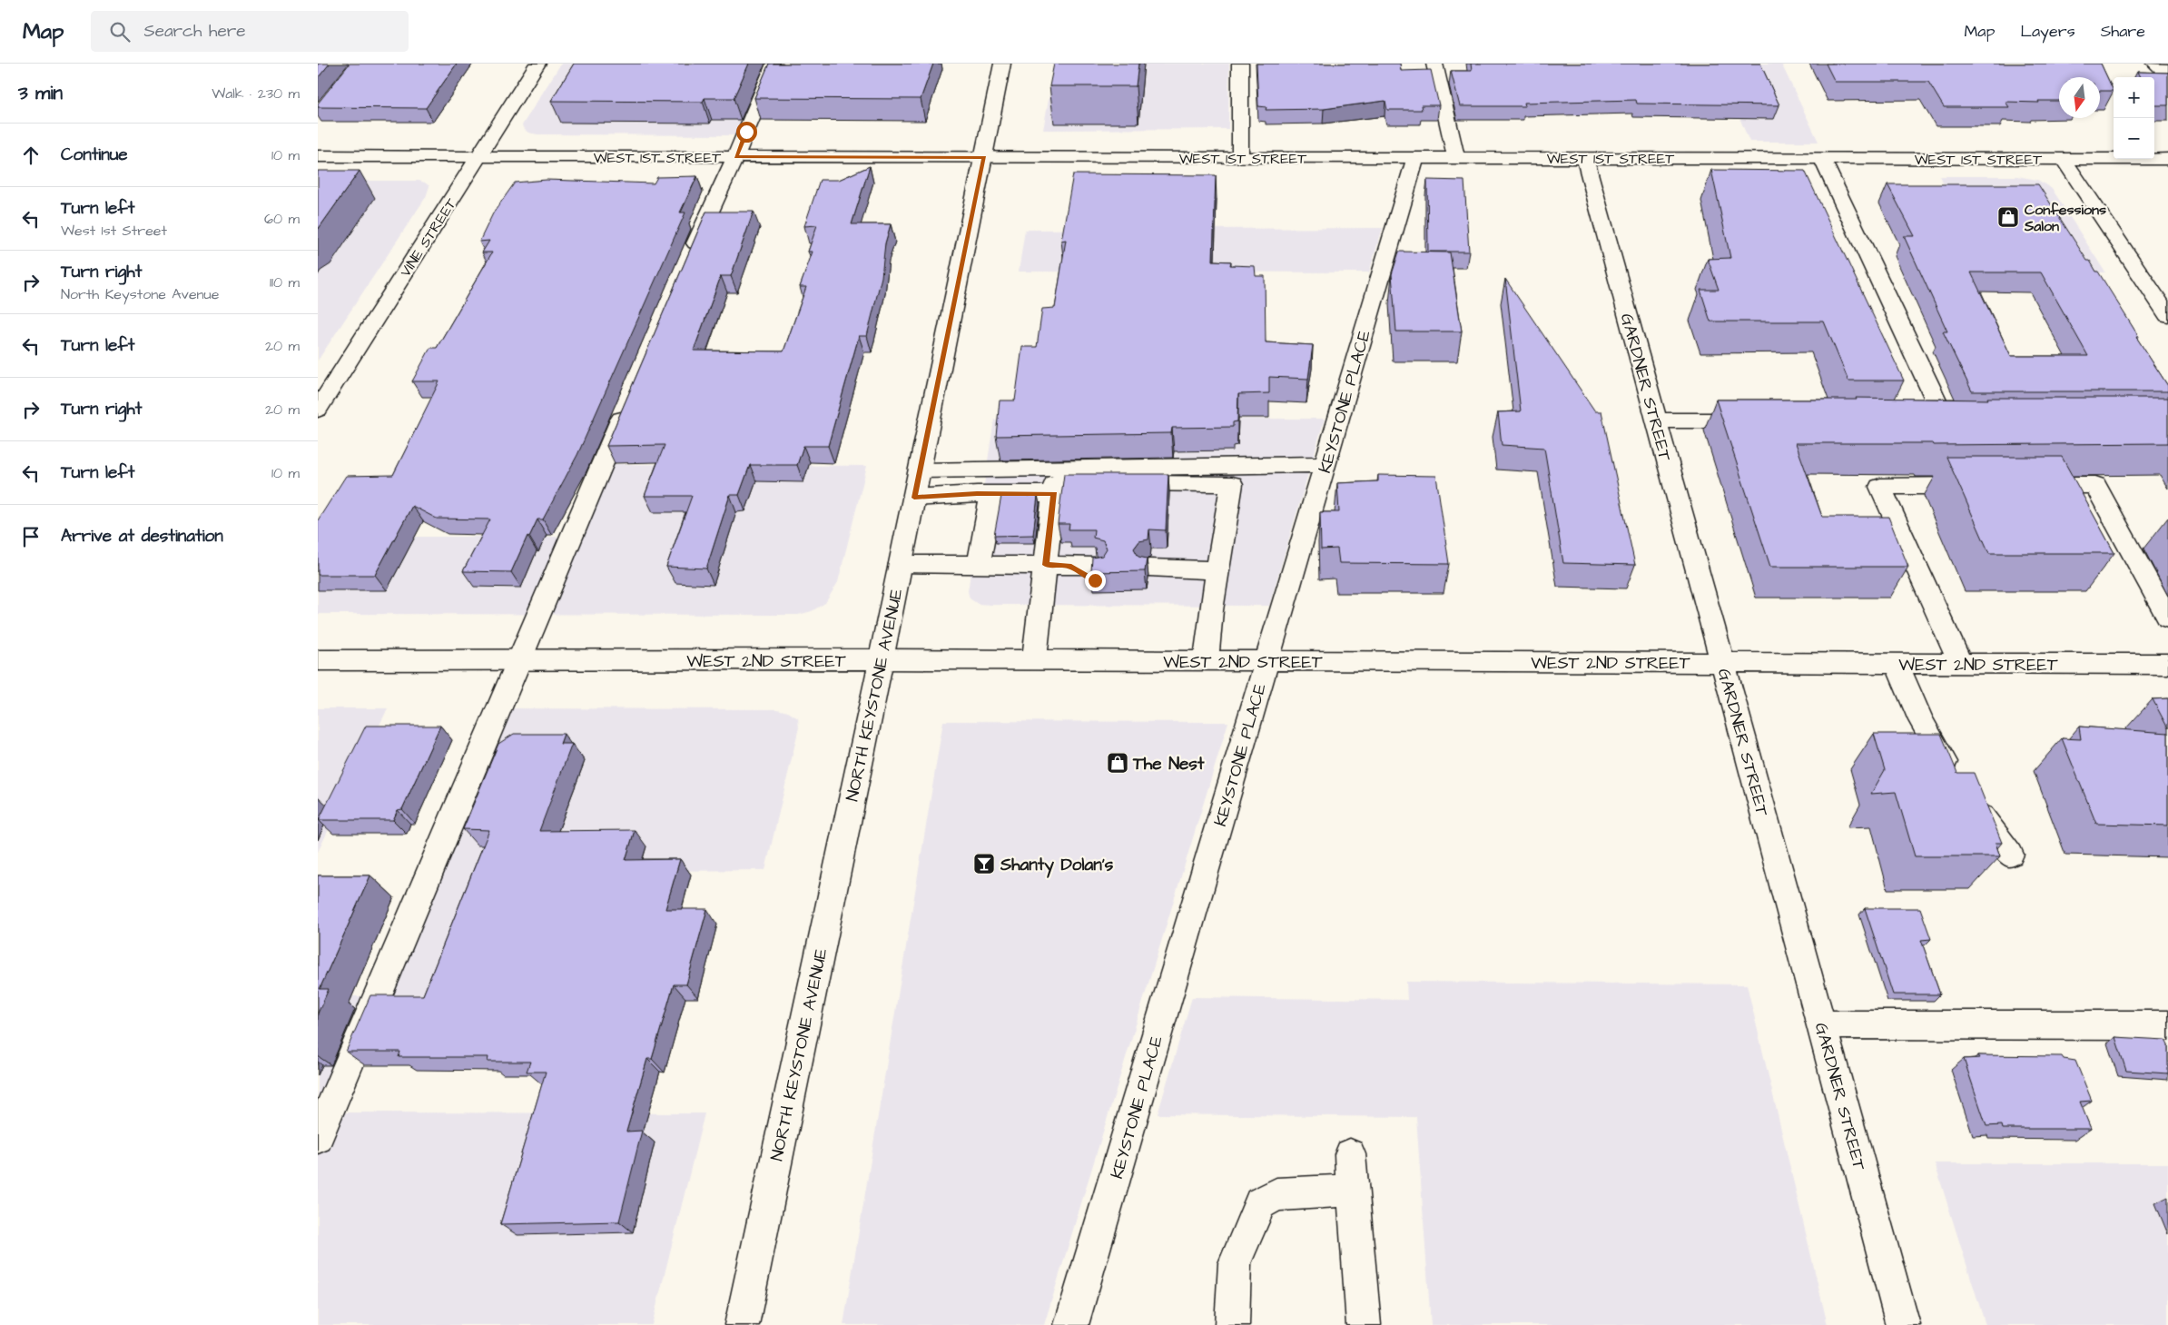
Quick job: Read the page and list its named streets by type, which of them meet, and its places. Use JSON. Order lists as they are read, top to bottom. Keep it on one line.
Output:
{"streets":{"street":["WEST 1ST STREET","VINE STREET","GARDNER STREET","KEYSTONE PLACE","WEST 2ND STREET","NORTH KEYSTONE AVENUE"]},"crossings":[["WEST 1ST STREET","VINE STREET"],["WEST 1ST STREET","GARDNER STREET"],["WEST 1ST STREET","KEYSTONE PLACE"],["WEST 1ST STREET","NORTH KEYSTONE AVENUE"],["GARDNER STREET","WEST 2ND STREET"],["KEYSTONE PLACE","WEST 2ND STREET"],["WEST 2ND STREET","NORTH KEYSTONE AVENUE"]],"places":{"shop":["Confessions Salon","The Nest"],"bar":["Shanty Dolan's"]},"north":"bottom","page":{"header":"Map","search":"Search here","nav":["Map","Layers","Share"],"heading":["3 min","Walk · 230 m"],"map_buttons":["+","−"],"list":[["Continue","10 m"],["Turn left","West 1st Street","60 m"],["Turn right","North Keystone Avenue","110 m"],["Turn left","20 m"],["Turn right","20 m"],["Turn left","10 m"],"Arrive at destination"]}}
